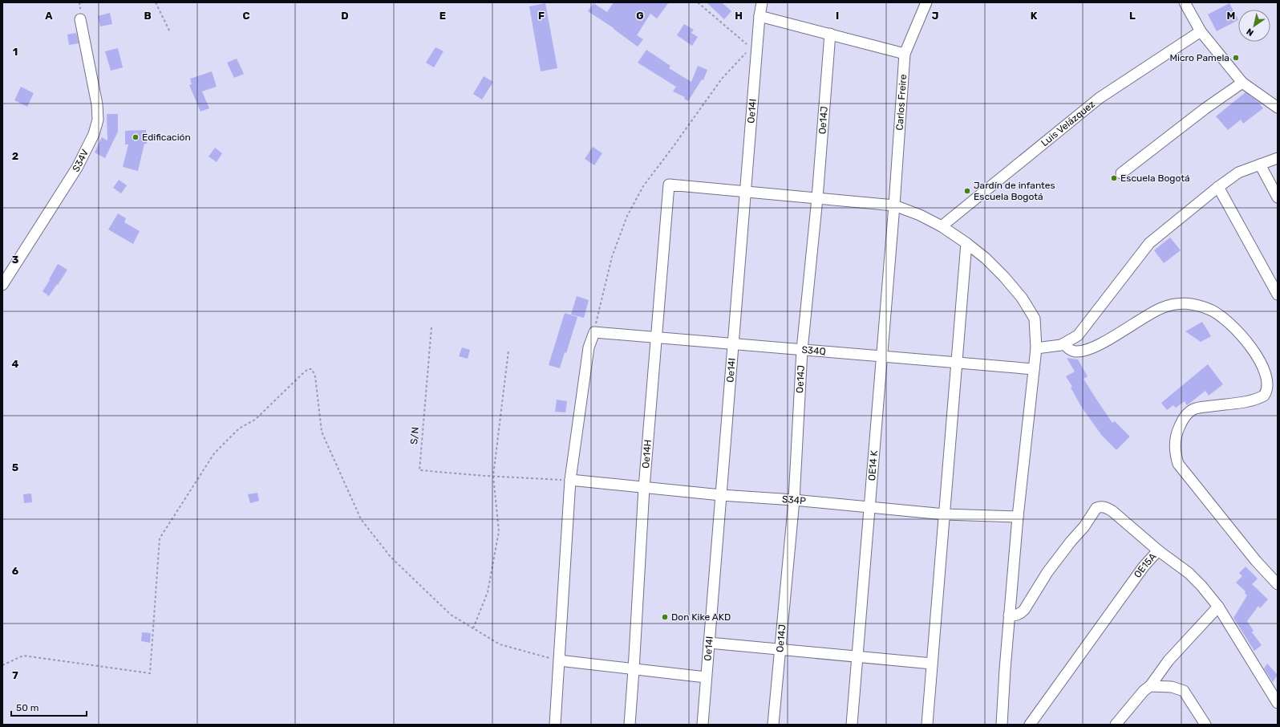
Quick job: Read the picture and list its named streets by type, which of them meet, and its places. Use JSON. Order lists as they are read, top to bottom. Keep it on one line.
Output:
{"streets":{"street":["Carlos Freire","Oe14I","Oe14J","Luis Velázquez","S34V","S34Q","Oe14H","OE14 K","S34P","OE15A"],"path":["S/N"]},"crossings":[["Carlos Freire","OE14 K"],["Oe14I","S34Q"],["Oe14I","Oe14H"],["Oe14I","S34P"],["Oe14J","S34Q"],["Oe14J","S34P"],["S34Q","Oe14H"],["S34Q","OE14 K"],["S/N","S34P"],["Oe14H","S34P"],["OE14 K","S34P"]],"places":["Micro Pamela","Edificación","Escuela Bogotá","Jardín de infantes Escuela Bogotá","Don Kike AKD"],"scale_bar":"50 m","north":"bottom left","grid":{"columns":["A","B","C","D","E","F","G","H","I","J","K","L","M"],"rows":["1","2","3","4","5","6","7"]}}
